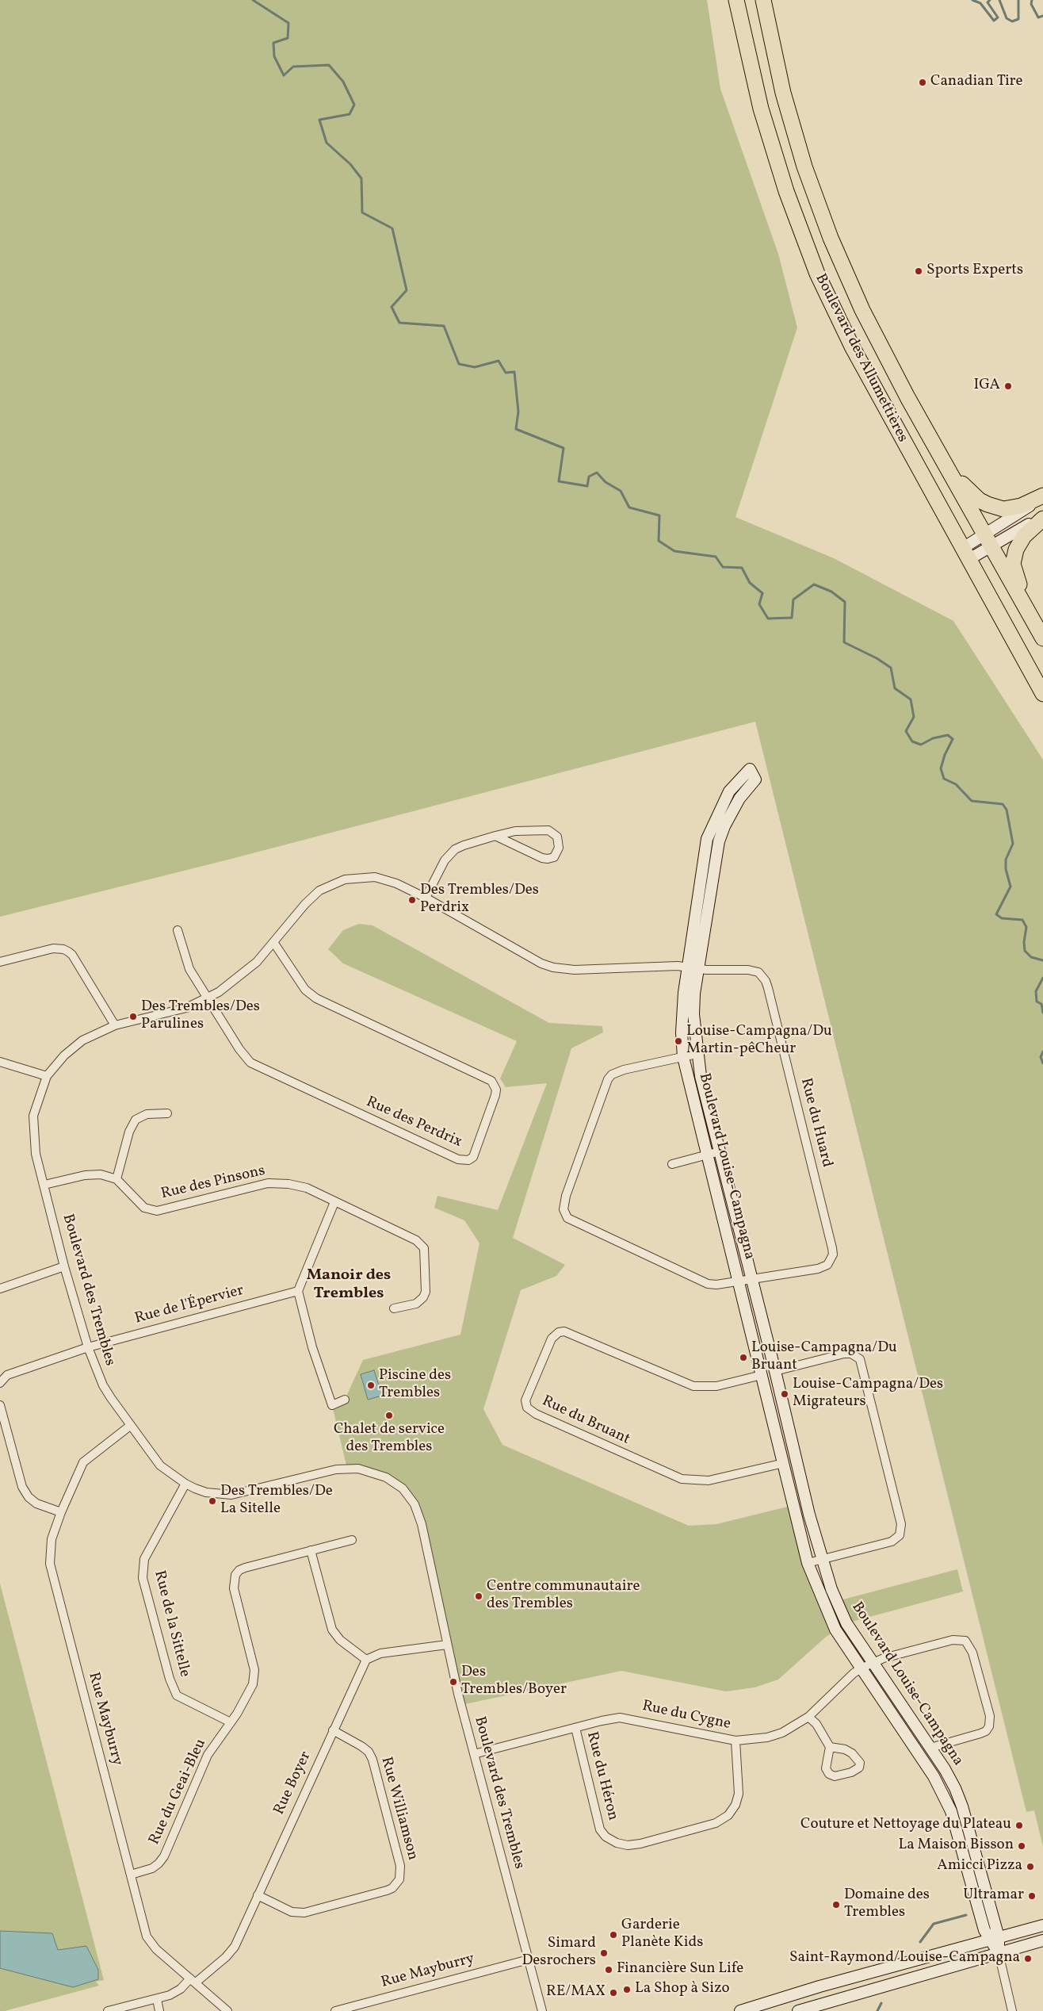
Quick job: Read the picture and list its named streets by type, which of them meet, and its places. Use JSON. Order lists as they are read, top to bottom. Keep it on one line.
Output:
{"streets":{"highway":["Boulevard des Allumettières"],"street":["Rue des Perdrix","Rue du Huard","Boulevard Louise-Campagna","Rue des Pinsons","Boulevard des Trembles","Rue de l'Épervier","Rue du Bruant","Rue de la Sittelle","Rue du Cygne","Rue Mayburry","Rue du Héron","Rue Boyer","Rue du Geai-Bleu","Rue Williamson"]},"crossings":[["Rue des Perdrix","Boulevard des Trembles"],["Rue du Huard","Boulevard Louise-Campagna"],["Rue du Huard","Boulevard des Trembles"],["Boulevard Louise-Campagna","Boulevard des Trembles"],["Boulevard Louise-Campagna","Rue du Bruant"],["Boulevard Louise-Campagna","Rue du Cygne"],["Boulevard des Trembles","Rue de l'Épervier"],["Boulevard des Trembles","Rue de la Sittelle"],["Boulevard des Trembles","Rue du Cygne"],["Boulevard des Trembles","Rue Mayburry"],["Rue de la Sittelle","Rue du Geai-Bleu"],["Rue du Cygne","Rue du Héron"],["Rue Mayburry","Rue Boyer"],["Rue Mayburry","Rue du Geai-Bleu"],["Rue Boyer","Rue Williamson"]],"districts":["Manoir des Trembles"],"places":["Canadian Tire","Sports Experts","IGA","Des Trembles/Des Perdrix","Des Trembles/Des Parulines","Louise-Campagna/Du Martin-pêCheur","Louise-Campagna/Du Bruant","Piscine des Trembles","Louise-Campagna/Des Migrateurs","Chalet de service des Trembles","Des Trembles/De La Sitelle","Centre communautaire des Trembles","Des Trembles/Boyer","Couture et Nettoyage du Plateau","La Maison Bisson","Amicci Pizza","Ultramar","Domaine des Trembles","Garderie Planète Kids","Simard Desrochers","Saint-Raymond/Louise-Campagna","Financière Sun Life","La Shop à Sizo","RE/MAX"]}
